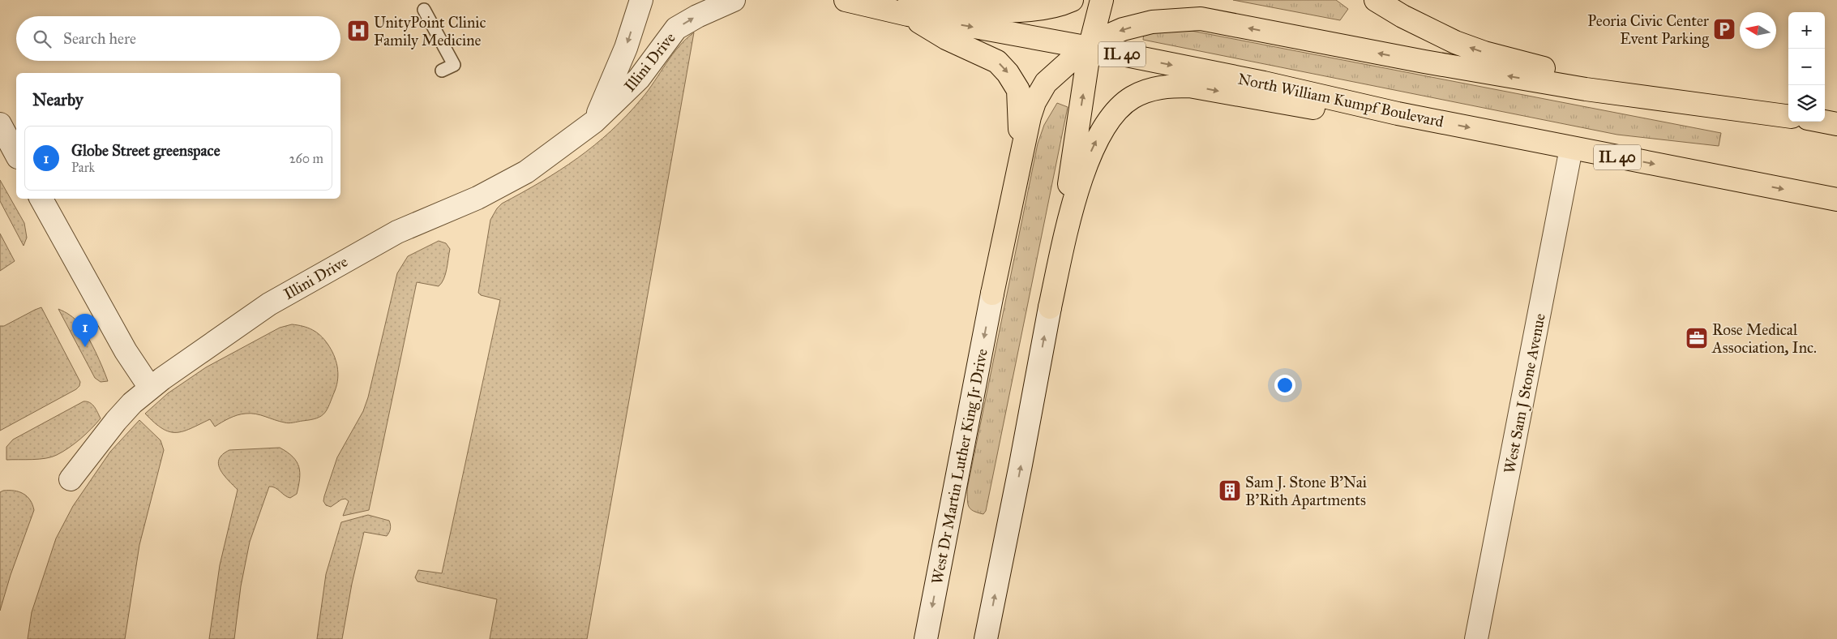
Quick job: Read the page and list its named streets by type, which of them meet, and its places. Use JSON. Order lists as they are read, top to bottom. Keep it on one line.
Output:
{"streets":{"main road":["IL 40","North William Kumpf Boulevard"],"street":["Illini Drive","West Sam J Stone Avenue","West Dr Martin Luther King Jr Drive"]},"crossings":[["North William Kumpf Boulevard","West Sam J Stone Avenue"]],"places":{"parking":["Peoria Civic Center Event Parking"],"hospital":["UnityPoint Clinic Family Medicine"],"office":["Rose Medical Association, Inc."],"building":["Sam J. Stone B'Nai B'Rith Apartments"]},"north":"left","page":{"map_buttons":["+","−"],"search":"Search here","heading":"Nearby","list":[{"mark":"1","name":"Globe Street greenspace","note":"Park","value":"260 m"}],"pins":"1"}}
